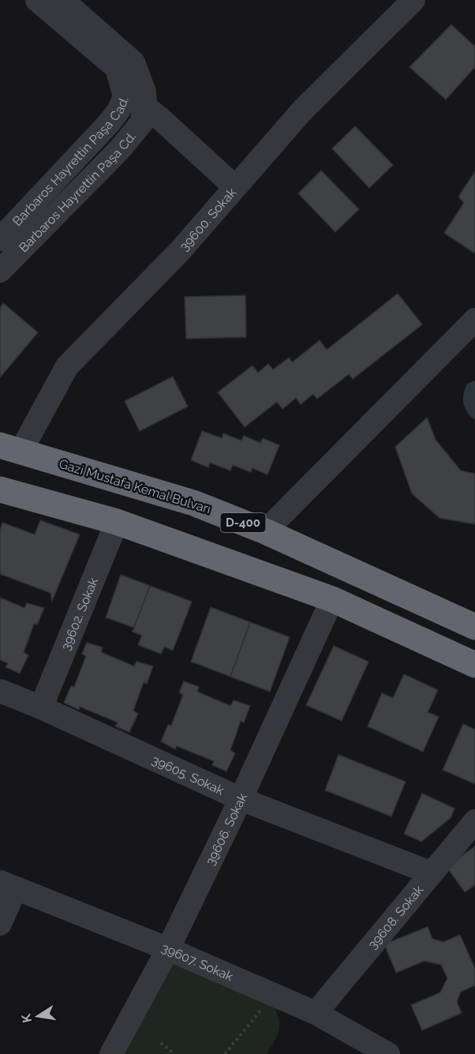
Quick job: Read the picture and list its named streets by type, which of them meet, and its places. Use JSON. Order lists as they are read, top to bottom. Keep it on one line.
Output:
{"streets":{"highway":["Gazi Mustafa Kemal Bulvarı","D-400"],"street":["Barbaros Hayrettin Paşa Cad.","Barbaros Hayrettin Paşa Cd.","39600. Sokak","39602. Sokak","39605. Sokak","39606. Sokak","39608. Sokak","39607. Sokak"]},"crossings":[["Barbaros Hayrettin Paşa Cad.","Barbaros Hayrettin Paşa Cd."],["39600. Sokak","Gazi Mustafa Kemal Bulvarı"],["39602. Sokak","39605. Sokak"],["39605. Sokak","39606. Sokak"],["39605. Sokak","39608. Sokak"],["39606. Sokak","39607. Sokak"],["39608. Sokak","39607. Sokak"]],"north":"left"}
